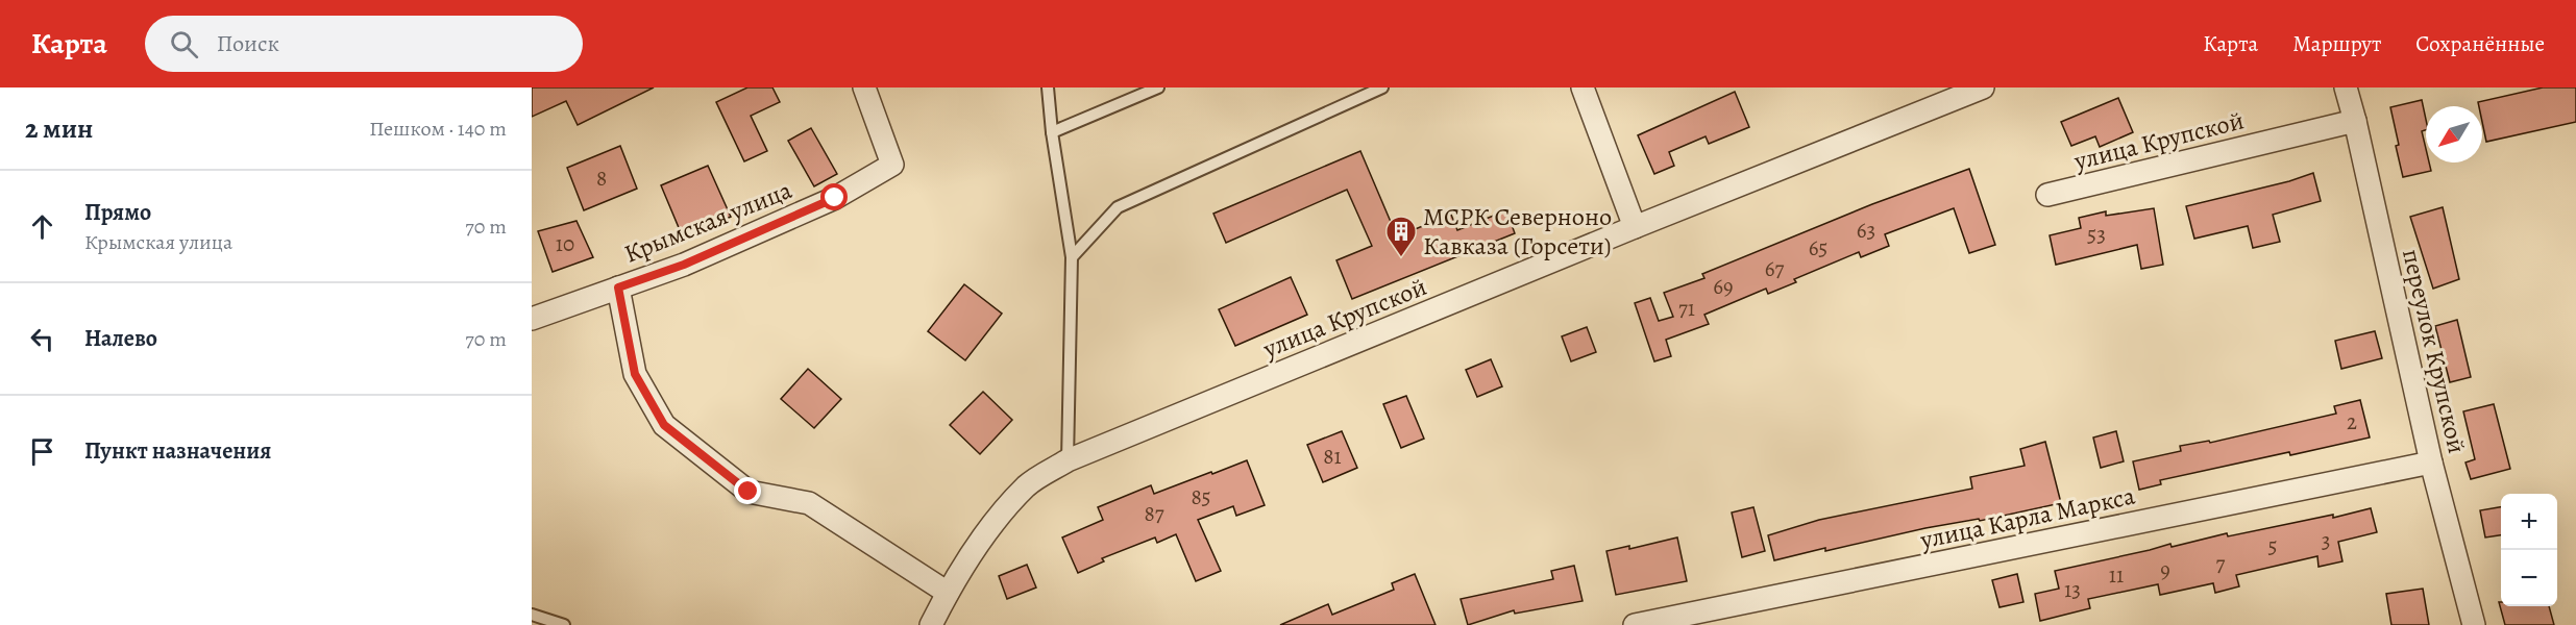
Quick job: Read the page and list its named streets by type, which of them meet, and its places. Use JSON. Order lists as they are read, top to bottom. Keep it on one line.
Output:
{"streets":{"street":["улица Крупской","Крымская улица","переулок Крупской","улица Карла Маркса"]},"crossings":[["улица Крупской","переулок Крупской"],["переулок Крупской","улица Карла Маркса"]],"places":{"building":["МСРК Северноно Кавказа (Горсети)"]},"house_numbers":["8","63","53","10","65","67","69","71","2","81","85","87","3","5","7","9","11","13"],"north":"bottom left","page":{"header":"Карта","search":"Поиск","nav":["Карта","Маршрут","Сохранённые"],"heading":["2 мин","Пешком · 140 m"],"list":[["Прямо","Крымская улица","70 m"],["Налево","70 m"],"Пункт назначения"],"map_buttons":["+","−"]}}
